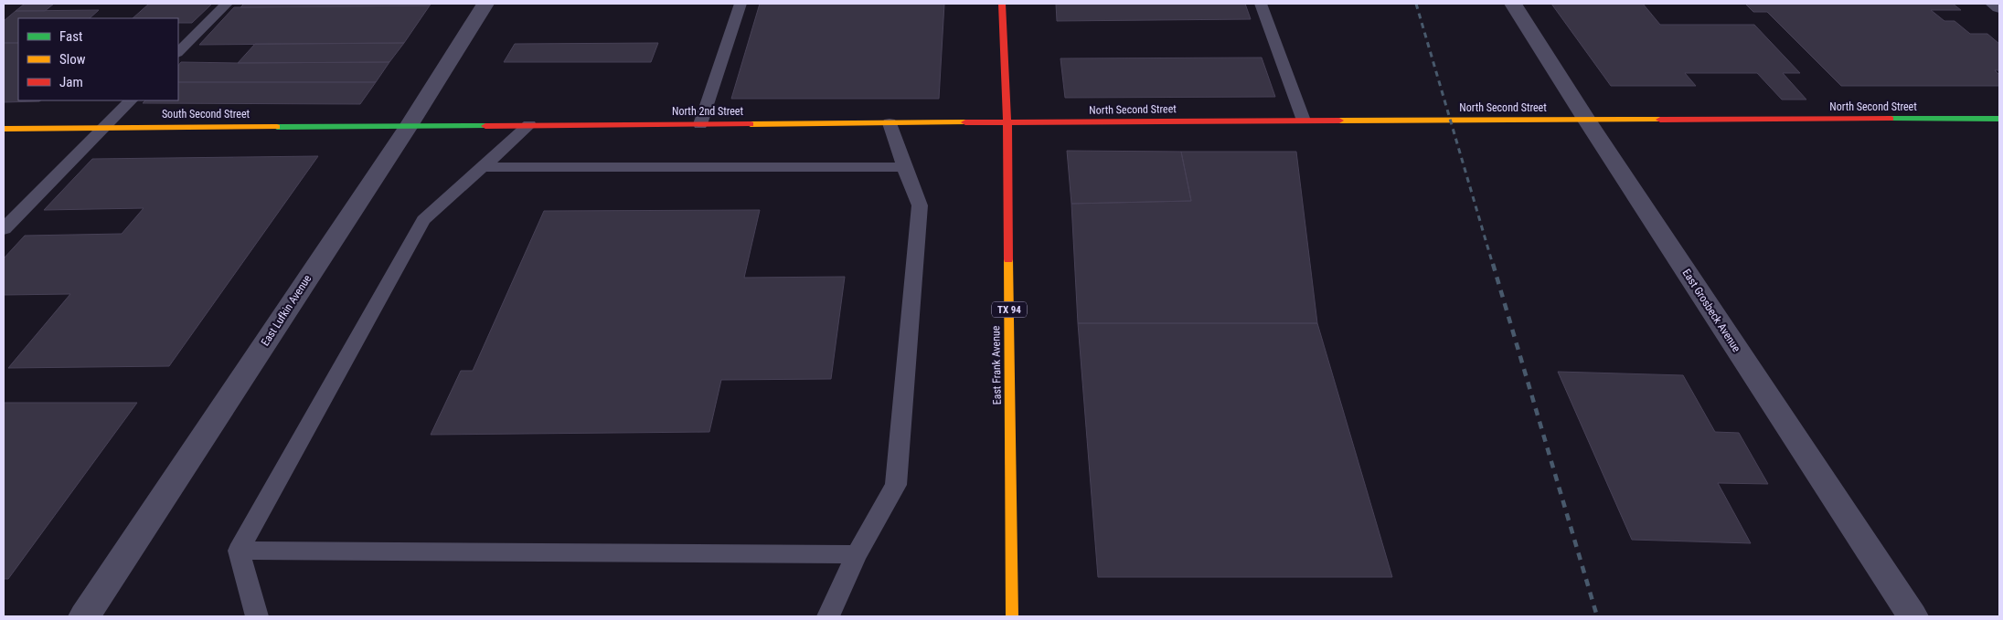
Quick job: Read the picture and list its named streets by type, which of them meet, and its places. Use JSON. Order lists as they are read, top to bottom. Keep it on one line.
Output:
{"streets":{"street":["North Second Street","North 2nd Street","South Second Street","TX 94","East Lufkin Avenue","East Grosbeck Avenue","East Frank Avenue"]},"crossings":[["North Second Street","North 2nd Street"],["North Second Street","East Grosbeck Avenue"],["North Second Street","East Frank Avenue"],["North 2nd Street","South Second Street"],["North 2nd Street","East Lufkin Avenue"],["North 2nd Street","East Frank Avenue"],["South Second Street","East Lufkin Avenue"]],"legend":["Fast","Slow","Jam"]}
